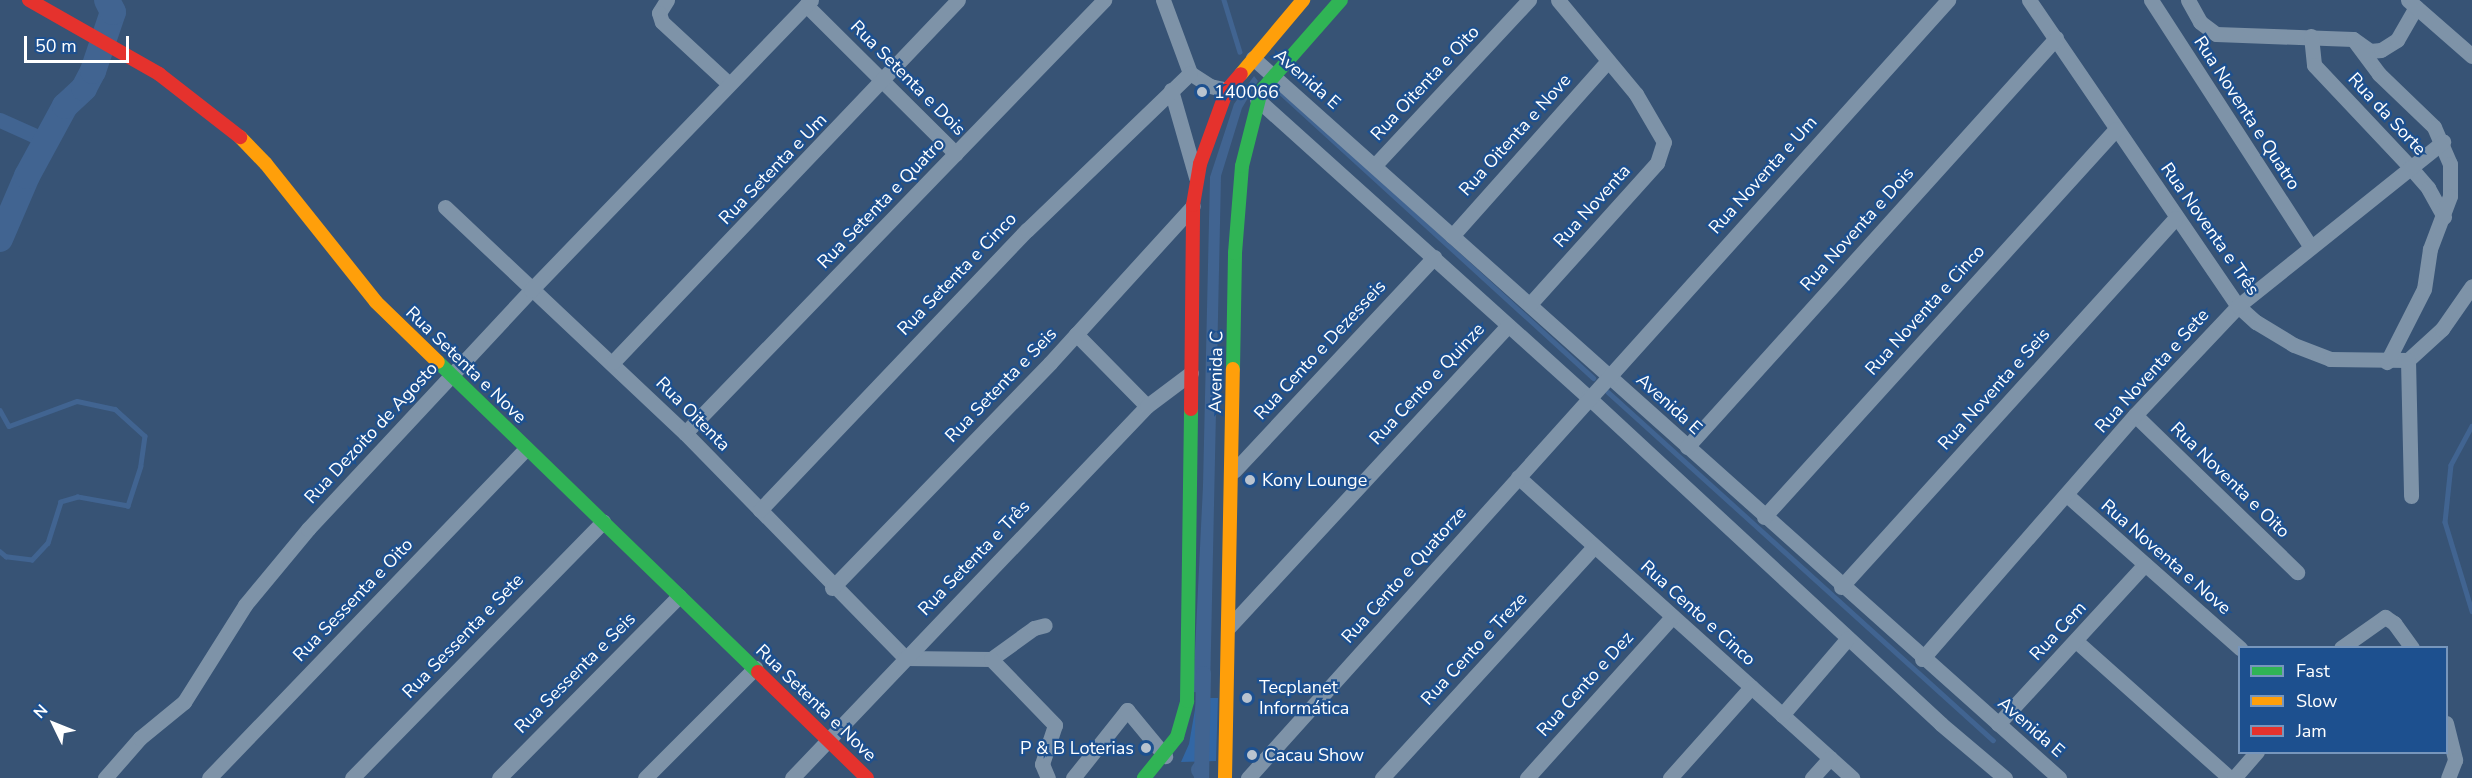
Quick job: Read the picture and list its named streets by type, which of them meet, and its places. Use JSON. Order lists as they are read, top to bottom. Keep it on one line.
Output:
{"streets":{"main road":["Rua Setenta e Nove","Avenida C"],"street":["Rua Setenta e Dois","Avenida E","Rua Oitenta e Oito","Rua Noventa e Quatro","Rua da Sorte","Rua Oitenta e Nove","Rua Setenta e Um","Rua Noventa e Um","Rua Setenta e Quatro","Rua Noventa","Rua Noventa e Dois","Rua Noventa e Três","Rua Setenta e Cinco","Rua Noventa e Cinco","Rua Cento e Dezesseis","Rua Noventa e Sete","Rua Cento e Quinze","Rua Setenta e Seis","Rua Noventa e Seis","Rua Oitenta","Rua Dezoito de Agosto","Rua Noventa e Oito","Rua Noventa e Nove","Rua Setenta e Três","Rua Cento e Quatorze","Rua Sessenta e Oito","Rua Cento e Cinco","Rua Cem","Rua Sessenta e Sete","Rua Cento e Treze","Rua Sessenta e Seis","Rua Cento e Dez"]},"crossings":[["Rua Setenta e Dois","Rua Setenta e Um"],["Rua Setenta e Dois","Rua Setenta e Quatro"],["Rua Setenta e Dois","Rua Dezoito de Agosto"],["Avenida E","Rua Oitenta e Oito"],["Avenida E","Rua Oitenta e Nove"],["Avenida E","Rua Noventa e Um"],["Avenida E","Rua Noventa"],["Avenida E","Rua Noventa e Dois"],["Avenida E","Rua Noventa e Cinco"],["Avenida E","Rua Noventa e Sete"],["Avenida E","Avenida C"],["Avenida E","Rua Noventa e Seis"],["Avenida E","Rua Cem"],["Rua Noventa e Quatro","Rua Noventa e Sete"],["Rua da Sorte","Rua Noventa e Sete"],["Rua Oitenta e Nove","Rua Noventa"],["Rua Setenta e Um","Rua Oitenta"],["Rua Noventa e Um","Rua Cento e Quatorze"],["Rua Setenta e Quatro","Rua Oitenta"],["Rua Noventa e Dois","Rua Noventa e Três"],["Rua Noventa e Três","Rua Noventa e Cinco"],["Rua Noventa e Três","Rua Noventa e Sete"],["Rua Noventa e Três","Rua Noventa e Seis"],["Rua Setenta e Cinco","Rua Oitenta"],["Rua Cento e Dezesseis","Avenida C"],["Rua Setenta e Nove","Rua Dezoito de Agosto"],["Rua Setenta e Nove","Rua Setenta e Três"],["Rua Setenta e Nove","Rua Sessenta e Oito"],["Rua Setenta e Nove","Rua Sessenta e Sete"],["Rua Setenta e Nove","Rua Sessenta e Seis"],["Rua Noventa e Sete","Rua Noventa e Oito"],["Rua Noventa e Sete","Rua Noventa e Nove"],["Avenida C","Rua Cento e Quinze"],["Avenida C","Rua Setenta e Seis"],["Avenida C","Rua Setenta e Três"],["Rua Setenta e Seis","Rua Oitenta"],["Rua Oitenta","Rua Dezoito de Agosto"],["Rua Oitenta","Rua Setenta e Três"],["Rua Noventa e Nove","Rua Cem"],["Rua Cento e Quatorze","Rua Cento e Cinco"],["Rua Cento e Cinco","Rua Cento e Treze"],["Rua Cento e Cinco","Rua Cento e Dez"]],"places":["140066","Kony Lounge","Tecplanet Informática","P & B Loterias","Cacau Show"],"legend":["Fast","Slow","Jam"],"scale_bar":"50 m","north":"top left"}
